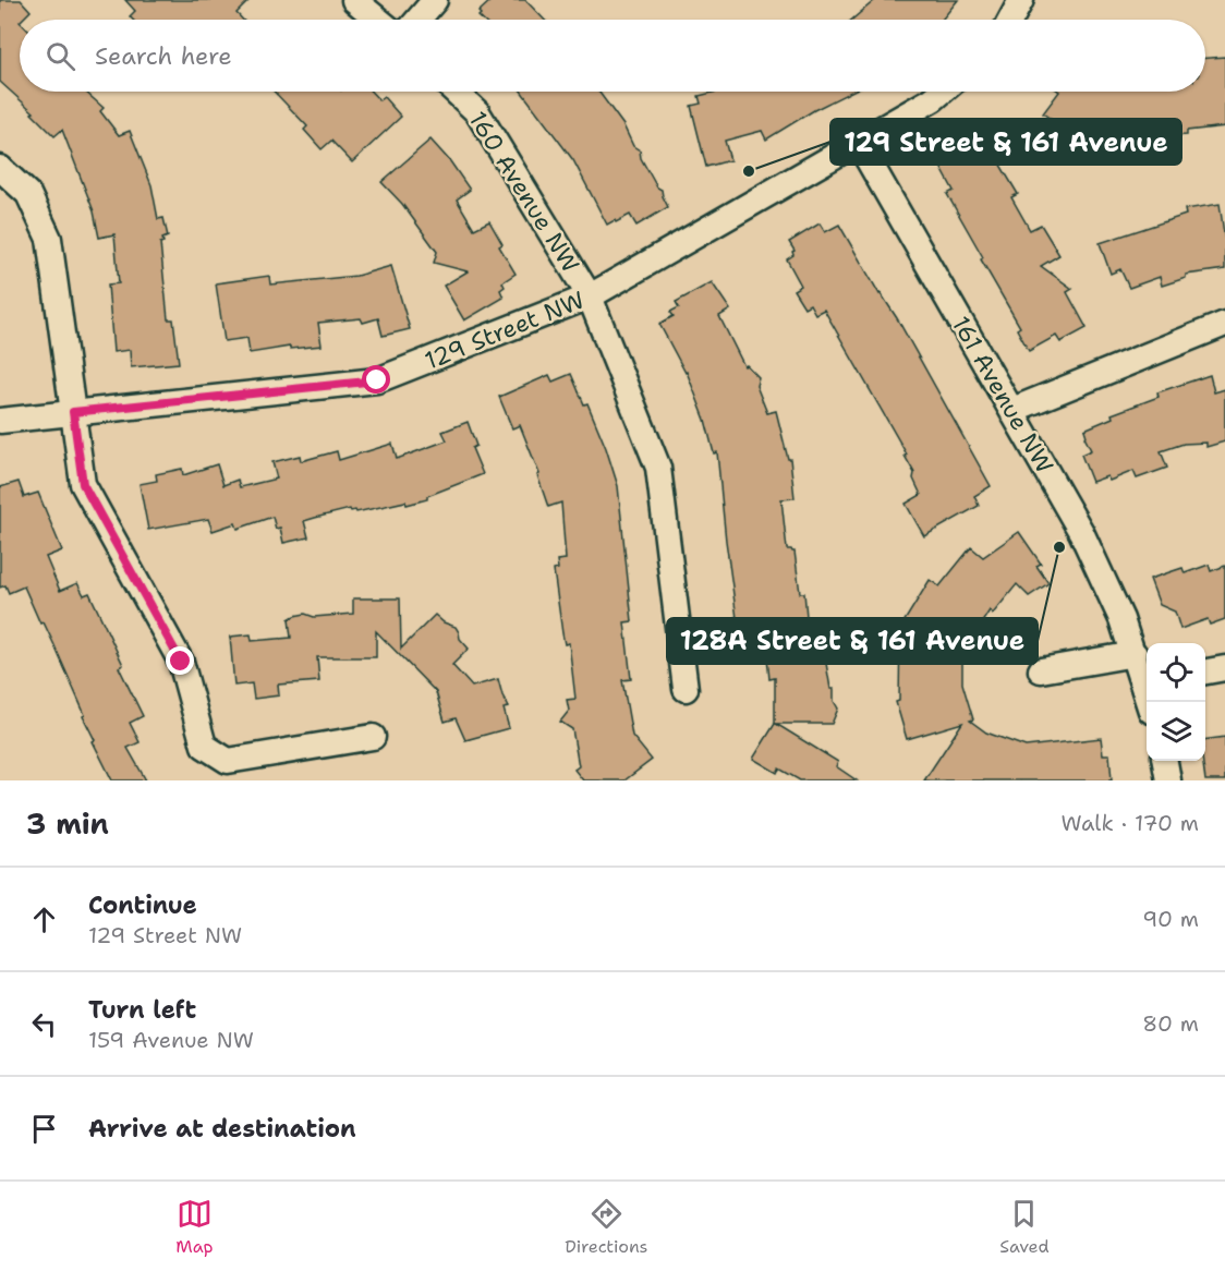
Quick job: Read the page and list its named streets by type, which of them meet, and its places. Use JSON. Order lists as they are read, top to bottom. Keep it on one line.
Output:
{"streets":{"street":["160 Avenue NW","129 Street NW","161 Avenue NW"]},"crossings":[["160 Avenue NW","129 Street NW"],["129 Street NW","161 Avenue NW"]],"places":["129 Street & 161 Avenue","128A Street & 161 Avenue"],"page":{"search":"Search here","heading":["3 min","Walk · 170 m"],"list":[["Continue","129 Street NW","90 m"],["Turn left","159 Avenue NW","80 m"],"Arrive at destination"],"nav":["Map","Directions","Saved"]}}
